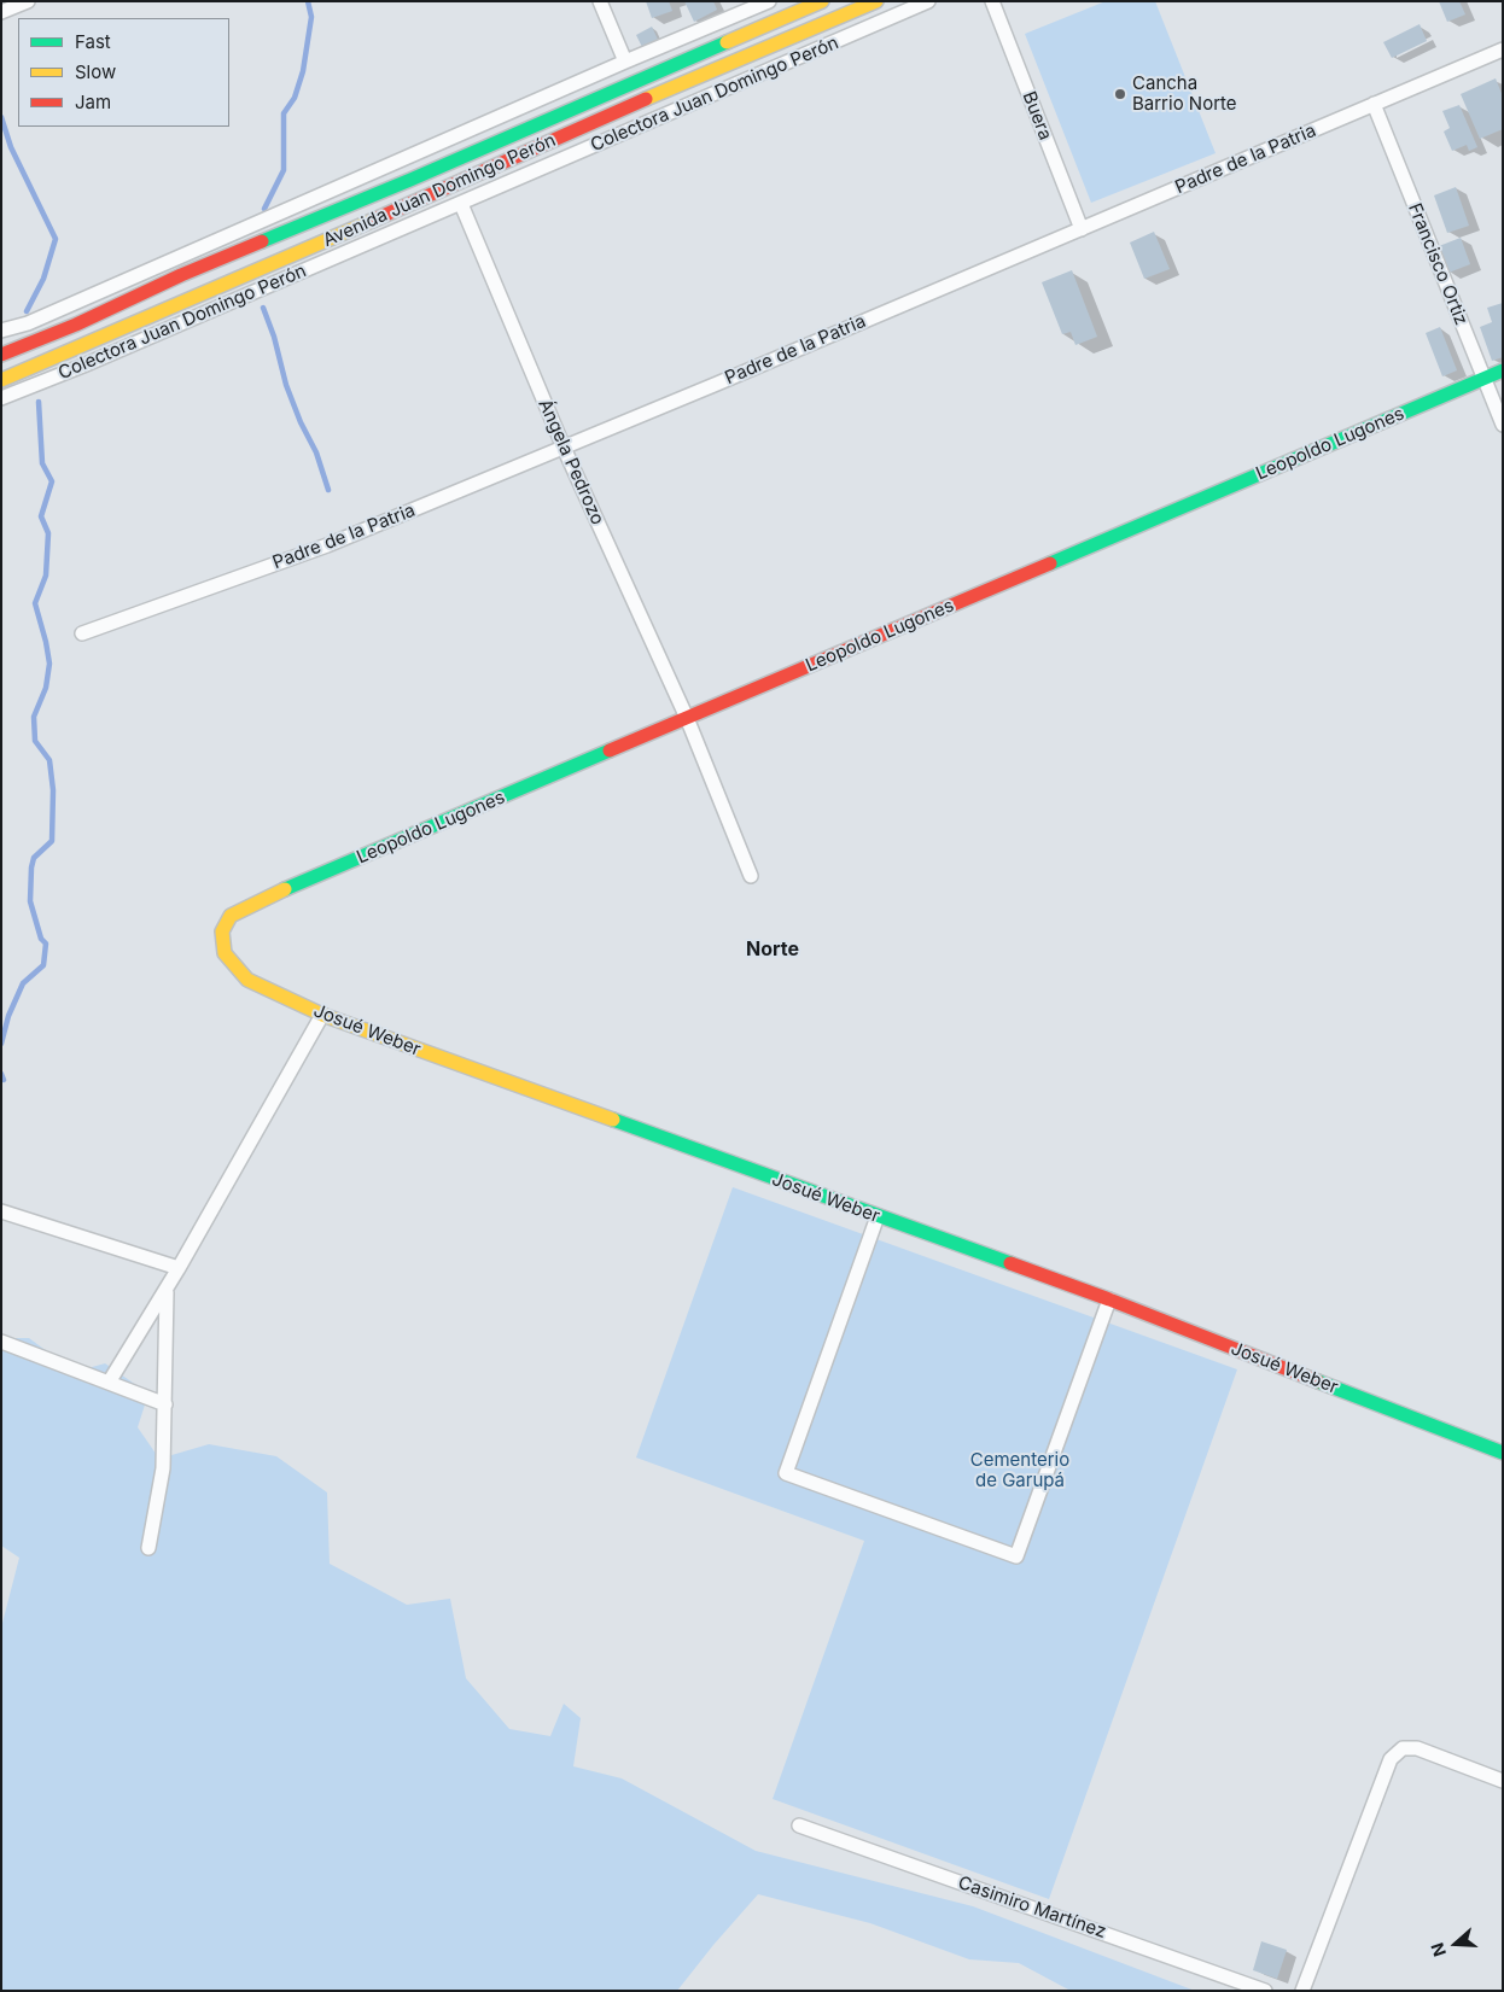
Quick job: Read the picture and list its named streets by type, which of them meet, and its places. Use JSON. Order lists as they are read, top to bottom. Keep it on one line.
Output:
{"streets":{"street":["Colectora Juan Domingo Perón","Buera","Padre de la Patria","Avenida Juan Domingo Perón","Francisco Ortiz","Leopoldo Lugones","Ángela Pedrozo","Josué Weber","Casimiro Martínez"]},"crossings":[["Colectora Juan Domingo Perón","Ángela Pedrozo"],["Buera","Padre de la Patria"],["Padre de la Patria","Francisco Ortiz"],["Padre de la Patria","Ángela Pedrozo"],["Francisco Ortiz","Leopoldo Lugones"],["Leopoldo Lugones","Ángela Pedrozo"],["Leopoldo Lugones","Josué Weber"]],"districts":["Norte"],"parks":["Cementerio de Garupá"],"places":["Cancha Barrio Norte"],"legend":["Fast","Slow","Jam"],"north":"left"}
